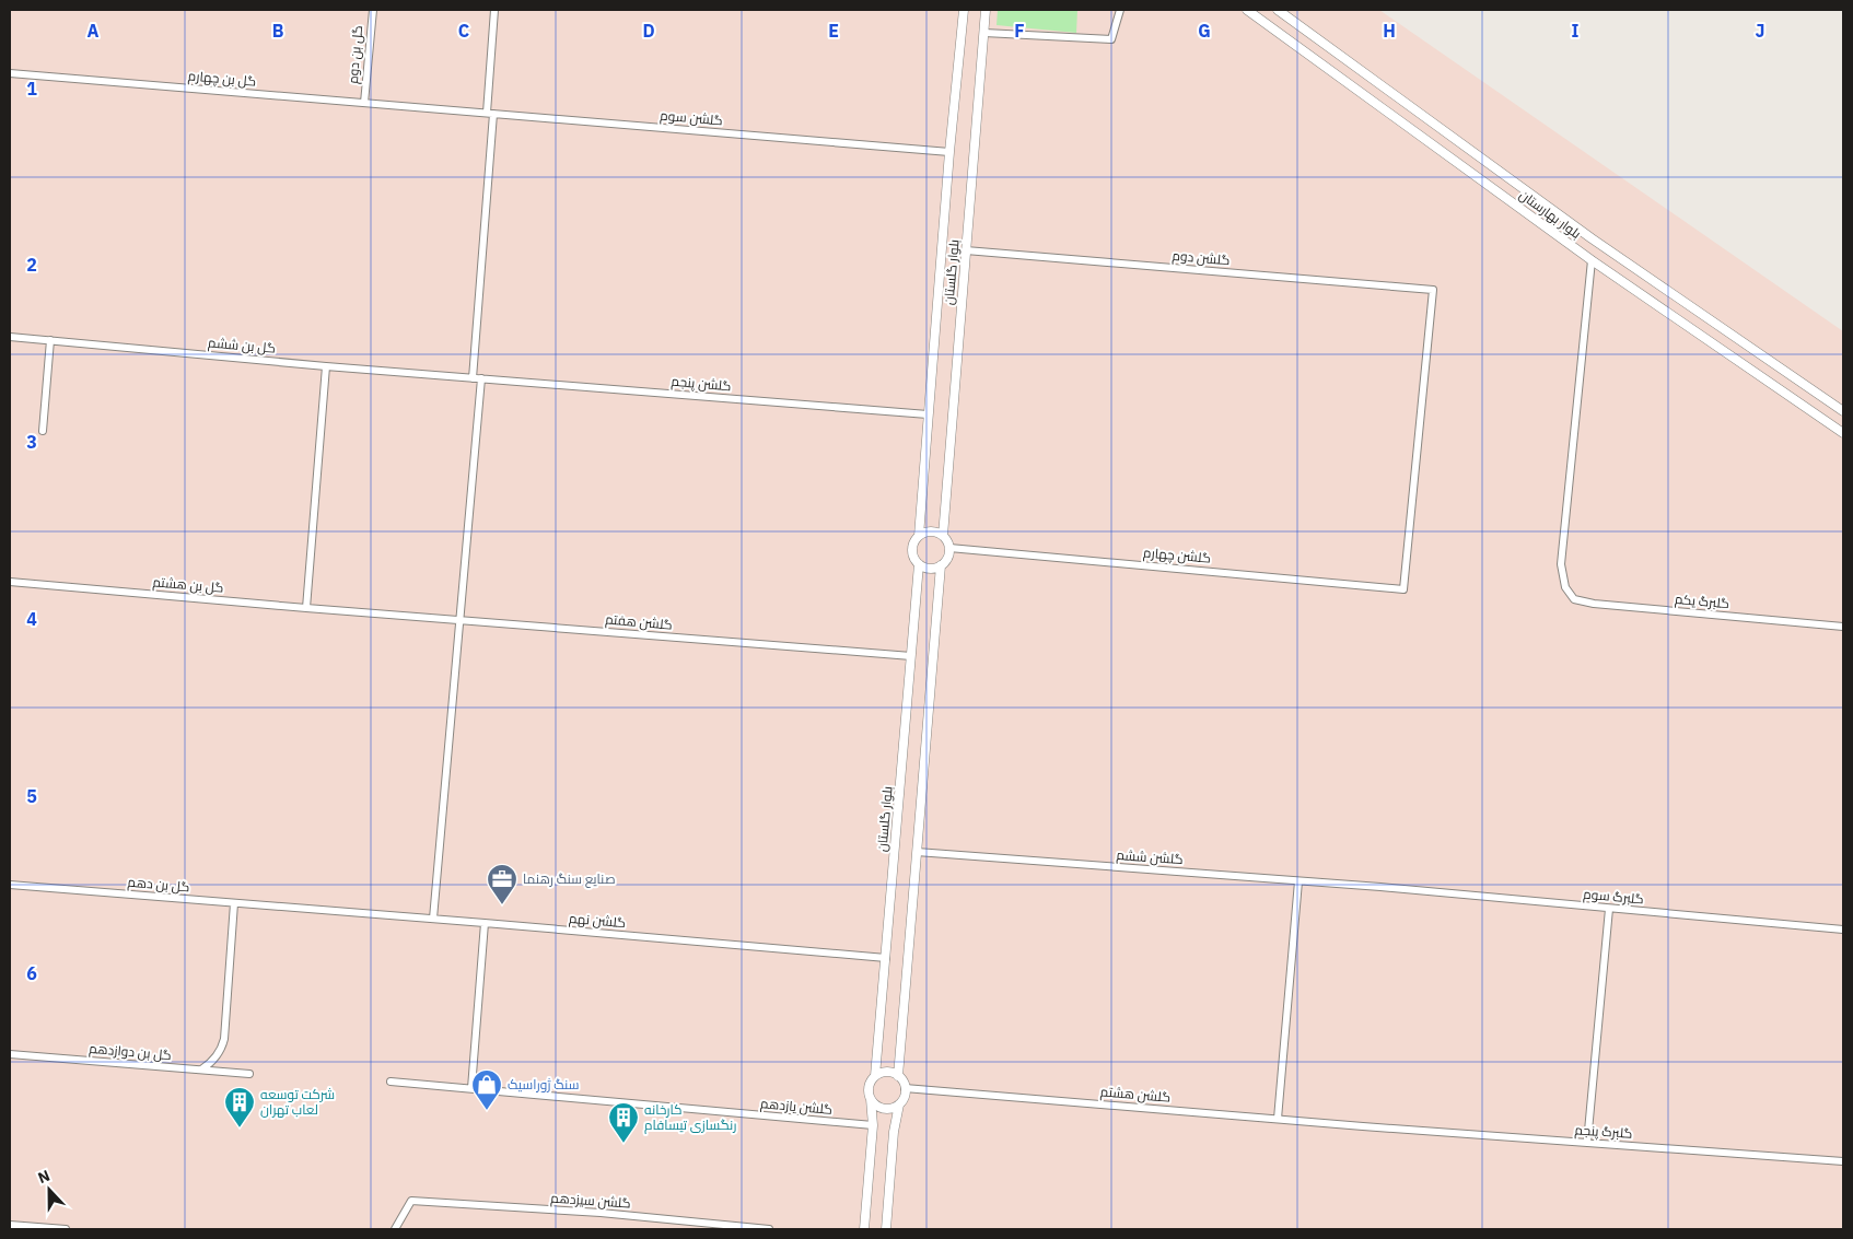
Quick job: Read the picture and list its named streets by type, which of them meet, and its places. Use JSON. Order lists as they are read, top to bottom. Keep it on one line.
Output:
{"streets":{"street":["گل بن دوم","گل بن چهارم","گلشن سوم","بلوار بهارستان","گلشن دوم","بلوار گلستان","گل بن ششم","گلشن پنجم","گلشن چهارم","گل بن هشتم","گلبرگ یکم","گلشن هفتم","گلشن ششم","گل بن دهم","گلبرگ سوم","گلشن نهم","گل بن دوازدهم","گلشن هشتم","گلشن یازدهم","گلبرگ پنجم","گلشن سیزدهم"]},"crossings":[["گل بن دوم","گل بن چهارم"],["گل بن چهارم","گلشن سوم"],["گلشن سوم","بلوار گلستان"],["بلوار بهارستان","گلبرگ یکم"],["گلشن دوم","بلوار گلستان"],["گلشن دوم","گلشن چهارم"],["بلوار گلستان","گلشن پنجم"],["بلوار گلستان","گلشن چهارم"],["بلوار گلستان","گلشن هفتم"],["بلوار گلستان","گلشن نهم"],["بلوار گلستان","گلشن هشتم"],["گل بن ششم","گلشن پنجم"],["گل بن هشتم","گلشن هفتم"],["گلشن ششم","گلبرگ سوم"],["گل بن دهم","گلشن نهم"],["گلشن هشتم","گلبرگ پنجم"]],"places":{"office":["صنایع سنگ رهنما"],"shop":["سنگ ژوراسیک"],"building":["شرکت توسعه لعاب تهران","کارخانه رنگسازی تیسافام"]},"north":"top","grid":{"columns":["A","B","C","D","E","F","G","H","I","J"],"rows":["1","2","3","4","5","6"]}}
